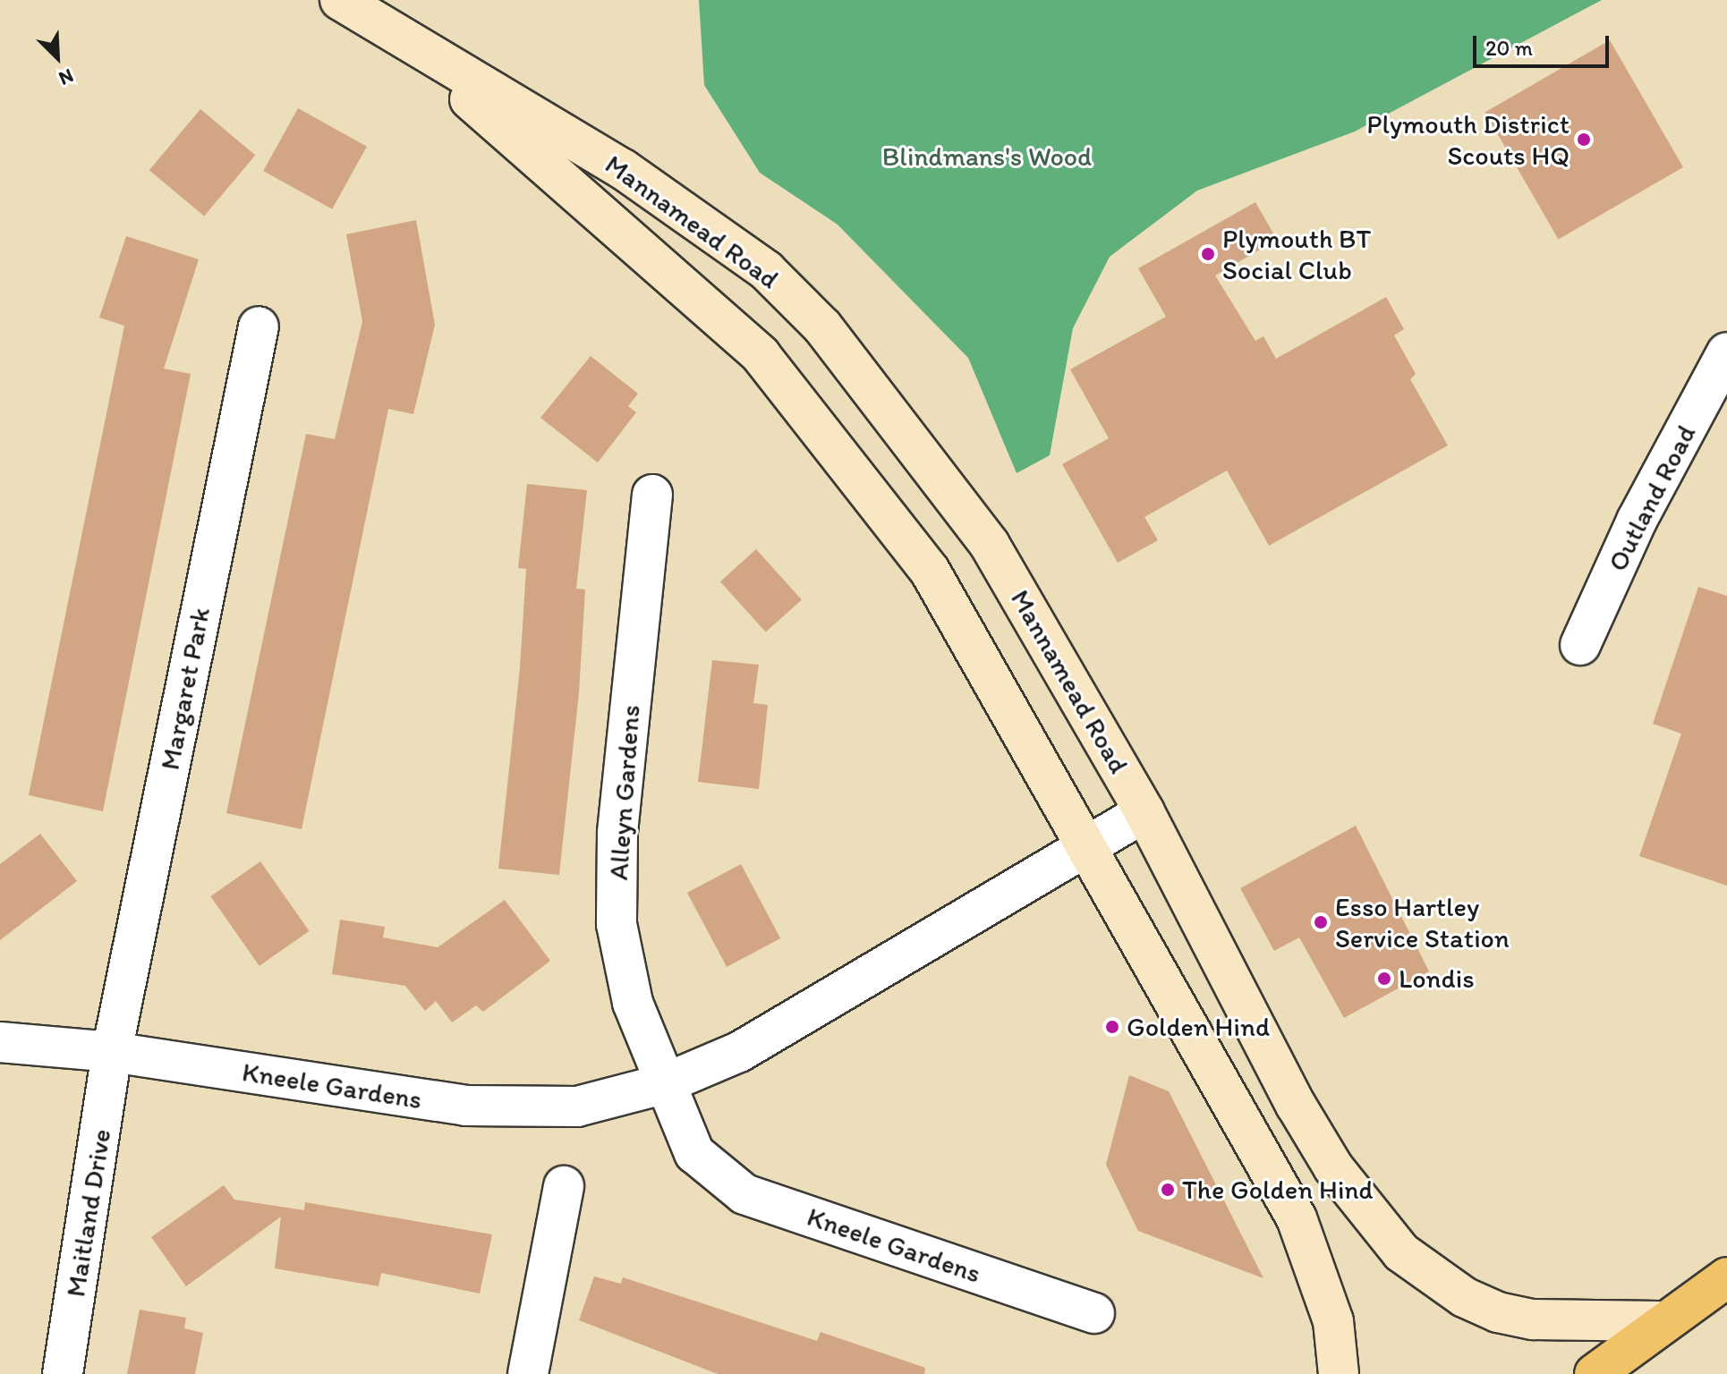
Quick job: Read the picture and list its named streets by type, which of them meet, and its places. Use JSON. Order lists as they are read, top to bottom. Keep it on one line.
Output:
{"streets":{"main road":["Mannamead Road"],"street":["Outland Road","Margaret Park","Alleyn Gardens","Kneele Gardens","Maitland Drive"]},"crossings":[["Mannamead Road","Kneele Gardens"],["Margaret Park","Kneele Gardens"],["Margaret Park","Maitland Drive"],["Alleyn Gardens","Kneele Gardens"],["Kneele Gardens","Maitland Drive"]],"parks":["Blindmans's Wood"],"places":["Plymouth District Scouts HQ","Plymouth BT Social Club","Esso Hartley Service Station","Londis","Golden Hind","The Golden Hind"],"scale_bar":"20 m","north":"bottom right"}
